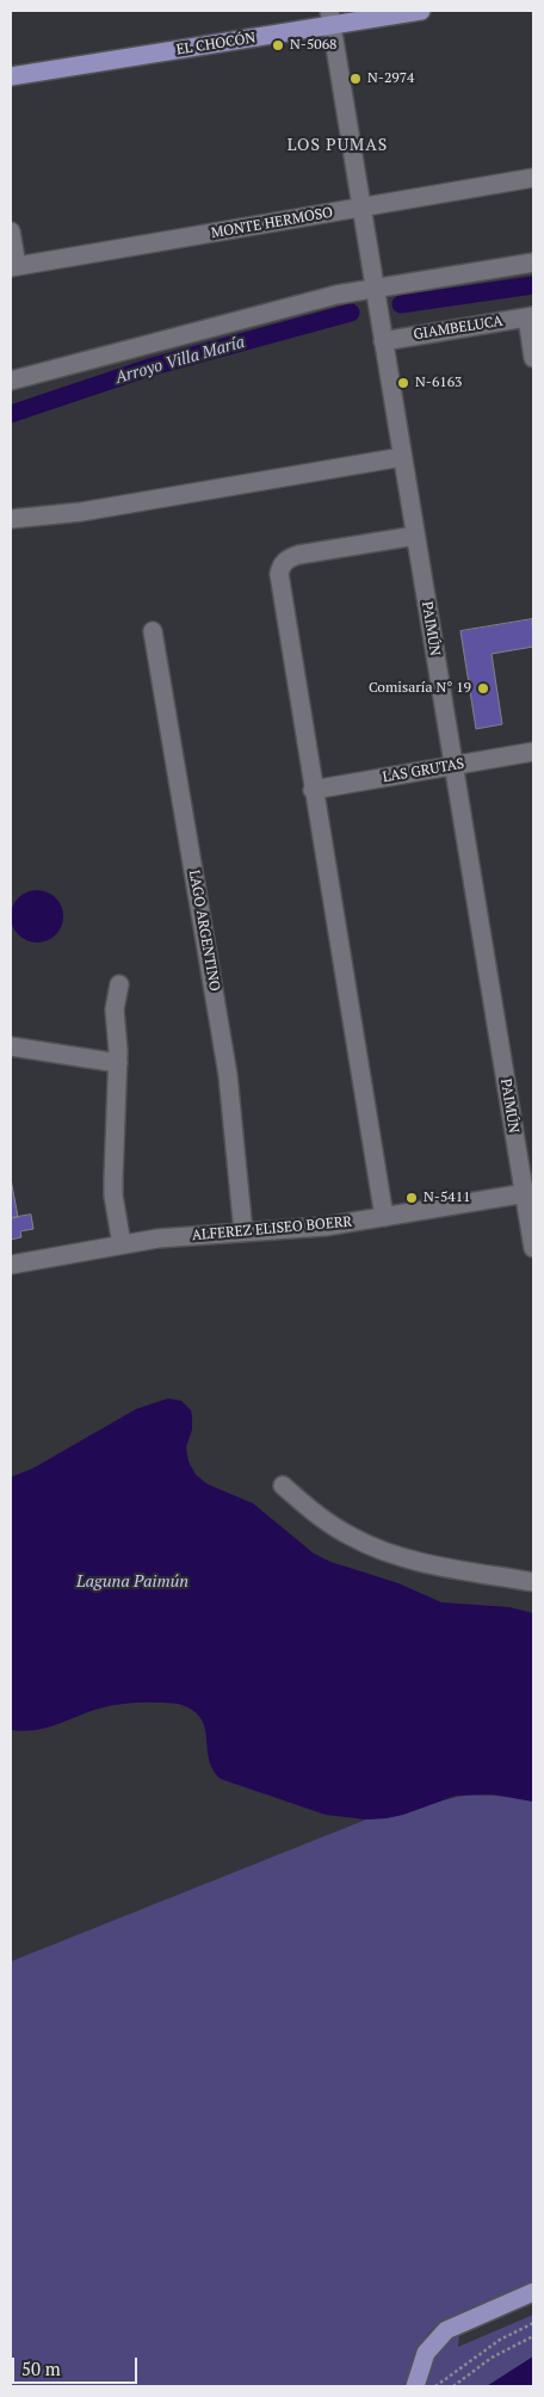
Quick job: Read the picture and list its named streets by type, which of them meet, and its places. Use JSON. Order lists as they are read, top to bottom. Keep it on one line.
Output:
{"streets":{"main road":["EL CHOCÓN"],"street":["MONTE HERMOSO","GIAMBELUCA","PAIMÚN","LAS GRUTAS","LAGO ARGENTINO","ALFEREZ ELISEO BOERR"]},"crossings":[["EL CHOCÓN","PAIMÚN"],["MONTE HERMOSO","PAIMÚN"],["GIAMBELUCA","PAIMÚN"],["PAIMÚN","LAS GRUTAS"],["PAIMÚN","ALFEREZ ELISEO BOERR"],["LAGO ARGENTINO","ALFEREZ ELISEO BOERR"]],"districts":["LOS PUMAS"],"water":["Arroyo Villa María","Laguna Paimún"],"places":["N-5068","N-2974","N-6163","Comisaría N° 19","N-5411"],"scale_bar":"50 m"}
